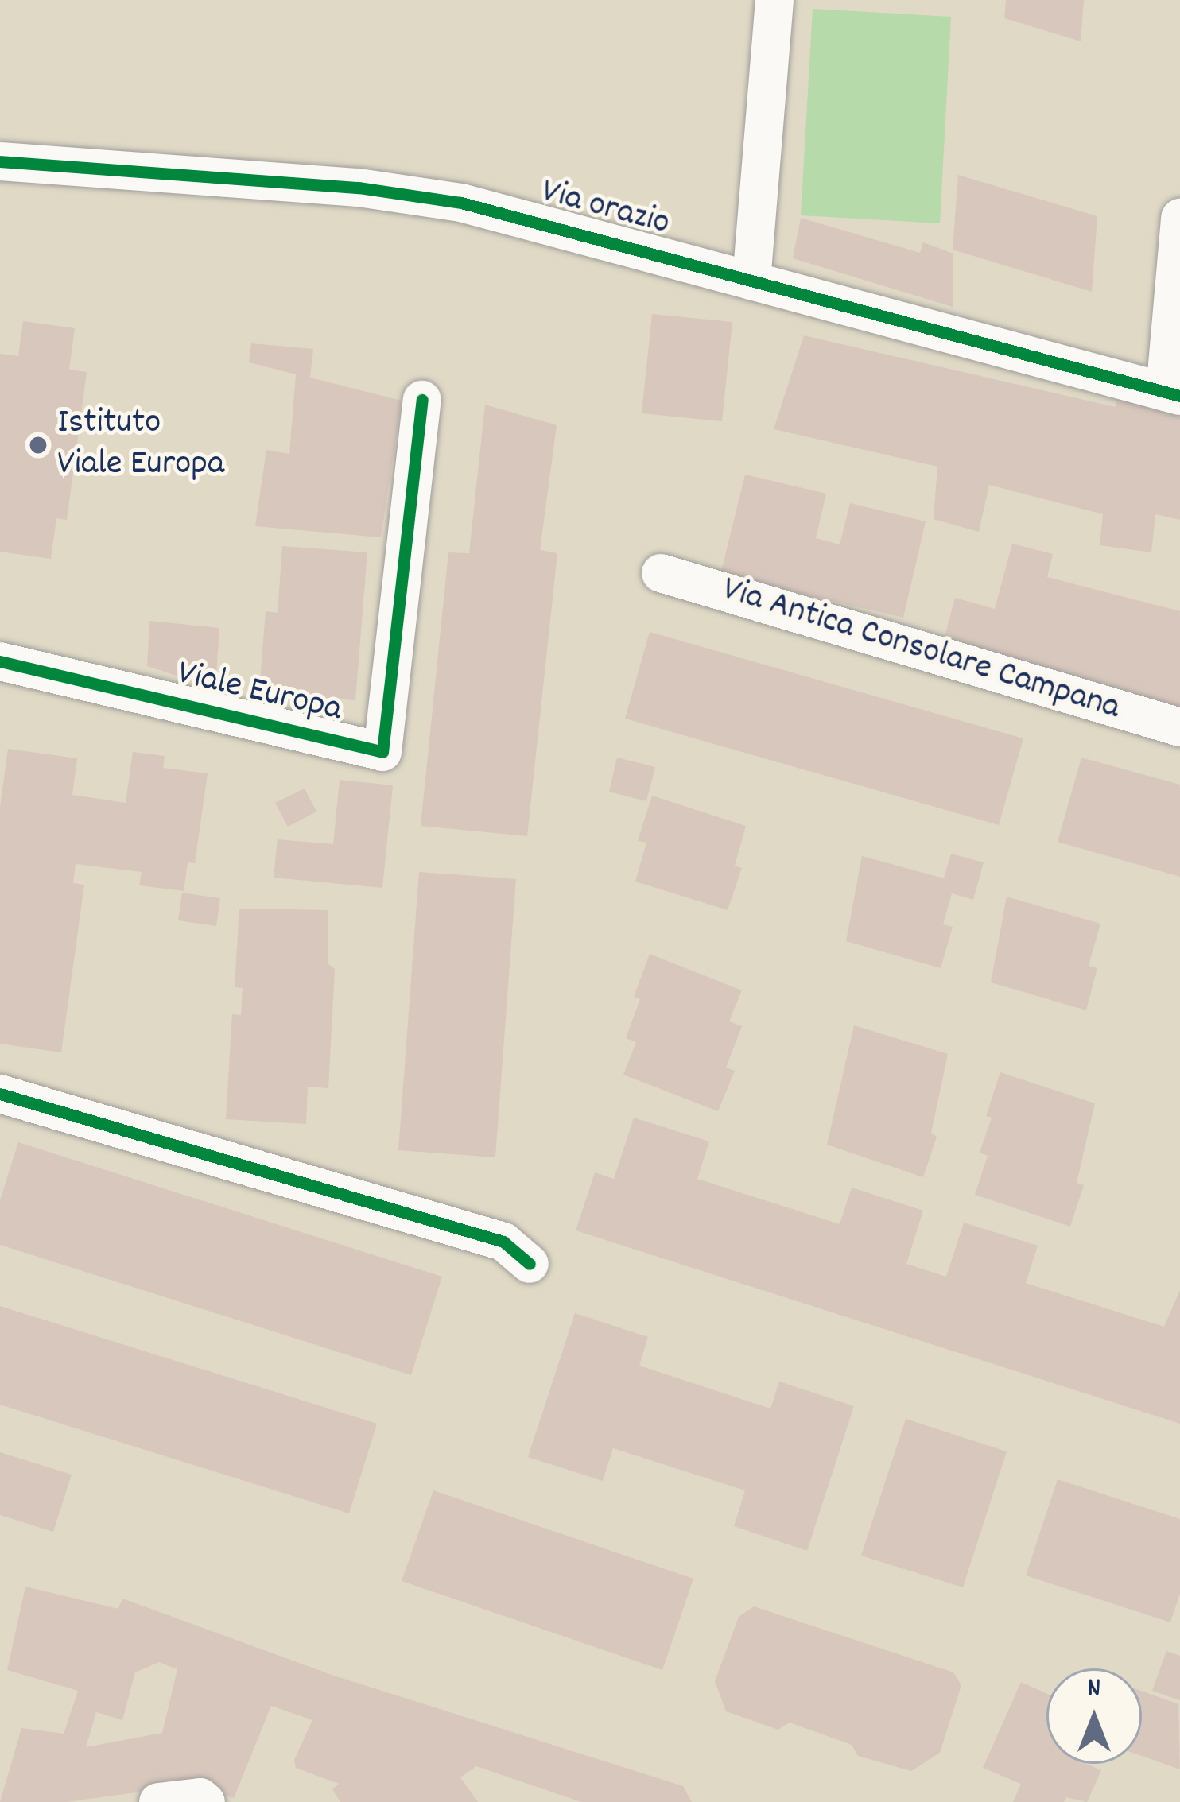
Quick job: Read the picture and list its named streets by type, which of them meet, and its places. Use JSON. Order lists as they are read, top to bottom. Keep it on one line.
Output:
{"streets":{"street":["Via orazio","Via Antica Consolare Campana","Viale Europa"]},"places":["Istituto Viale Europa"],"north":"top"}
